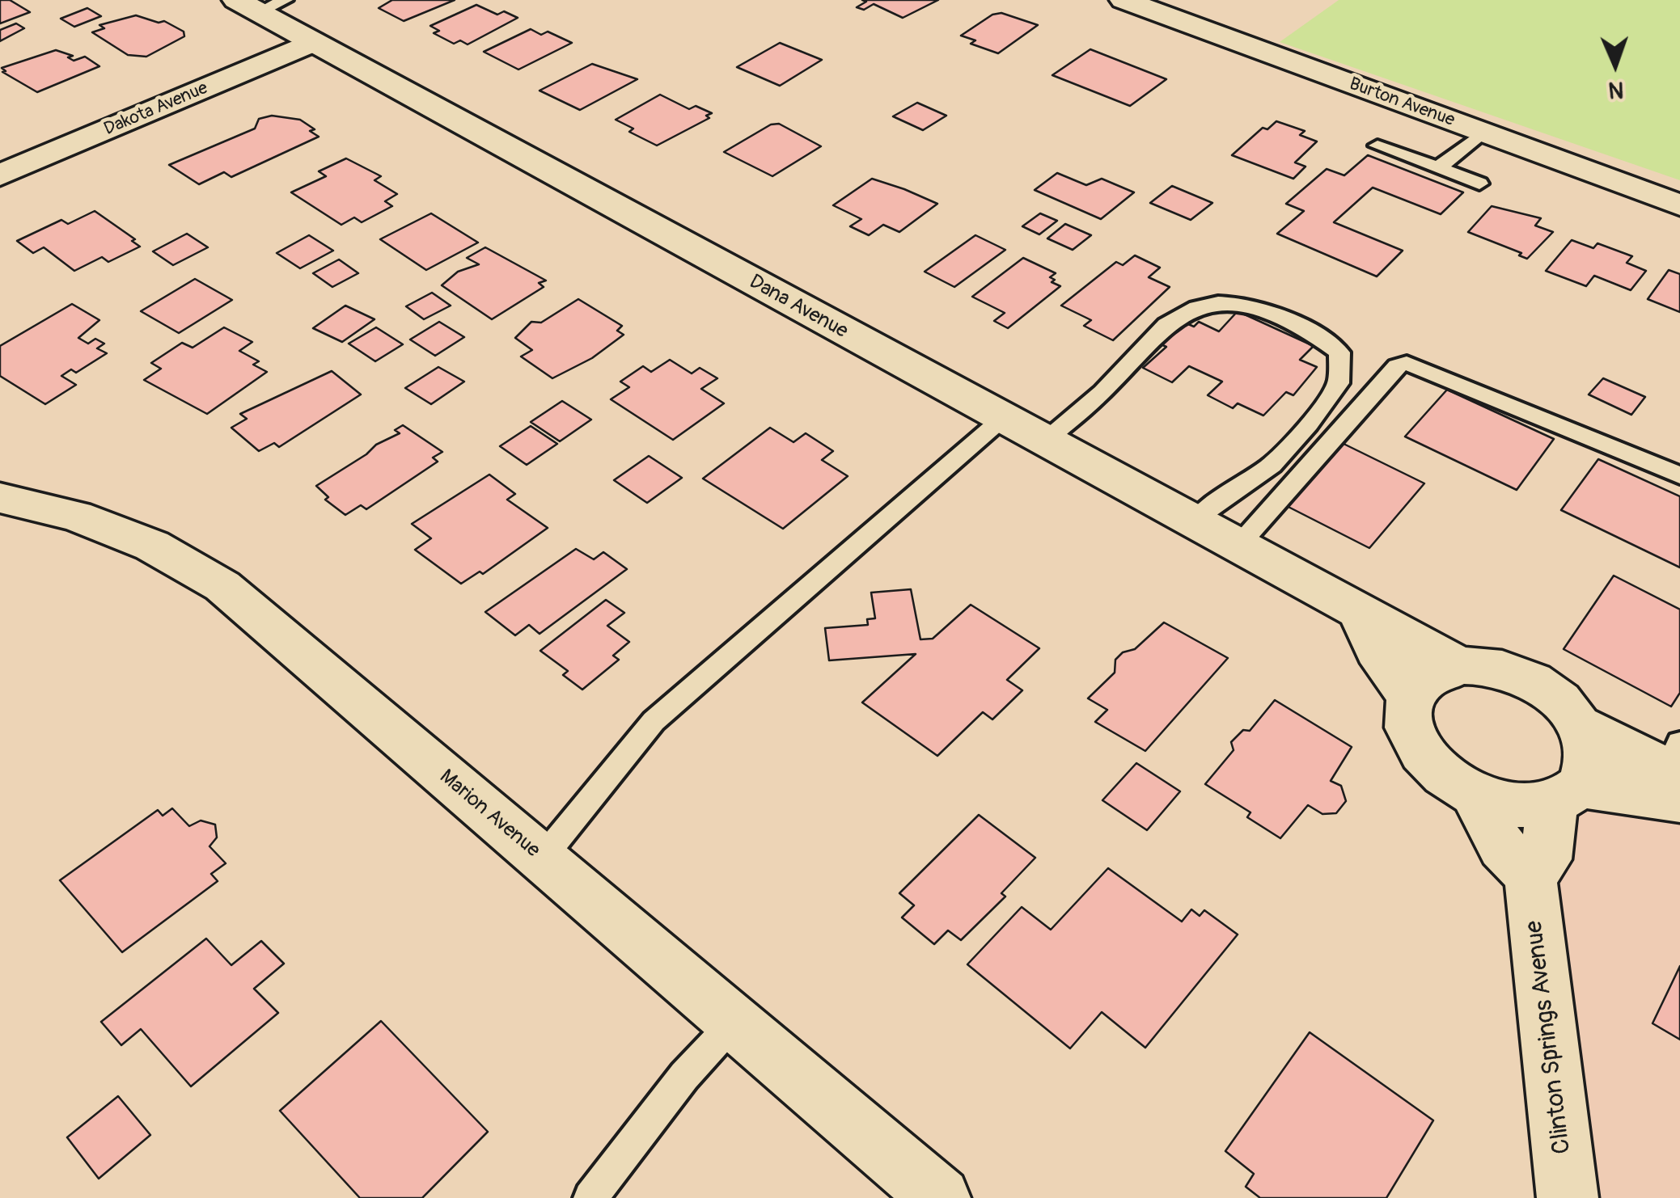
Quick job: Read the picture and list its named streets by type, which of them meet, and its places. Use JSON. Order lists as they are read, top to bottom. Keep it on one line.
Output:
{"streets":{"street":["Burton Avenue","Dakota Avenue","Dana Avenue","Marion Avenue","Clinton Springs Avenue"]},"crossings":[["Dakota Avenue","Dana Avenue"]],"north":"bottom"}
